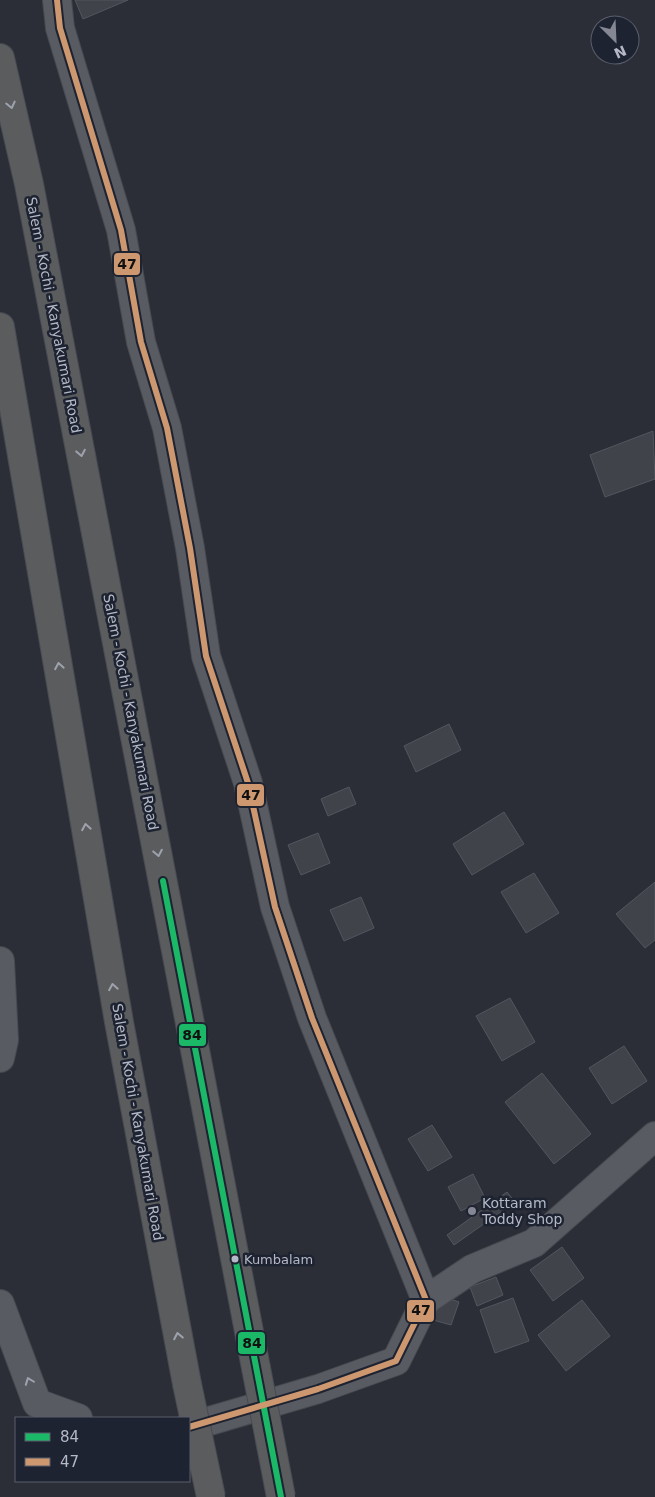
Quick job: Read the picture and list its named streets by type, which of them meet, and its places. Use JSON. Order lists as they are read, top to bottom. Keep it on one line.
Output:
{"streets":{"highway":["Salem - Kochi - Kanyakumari Road"]},"places":["Kottaram Toddy Shop","Kumbalam"],"lines":["transit line 47","transit line 84"],"legend":["84","47"],"north":"bottom right"}
